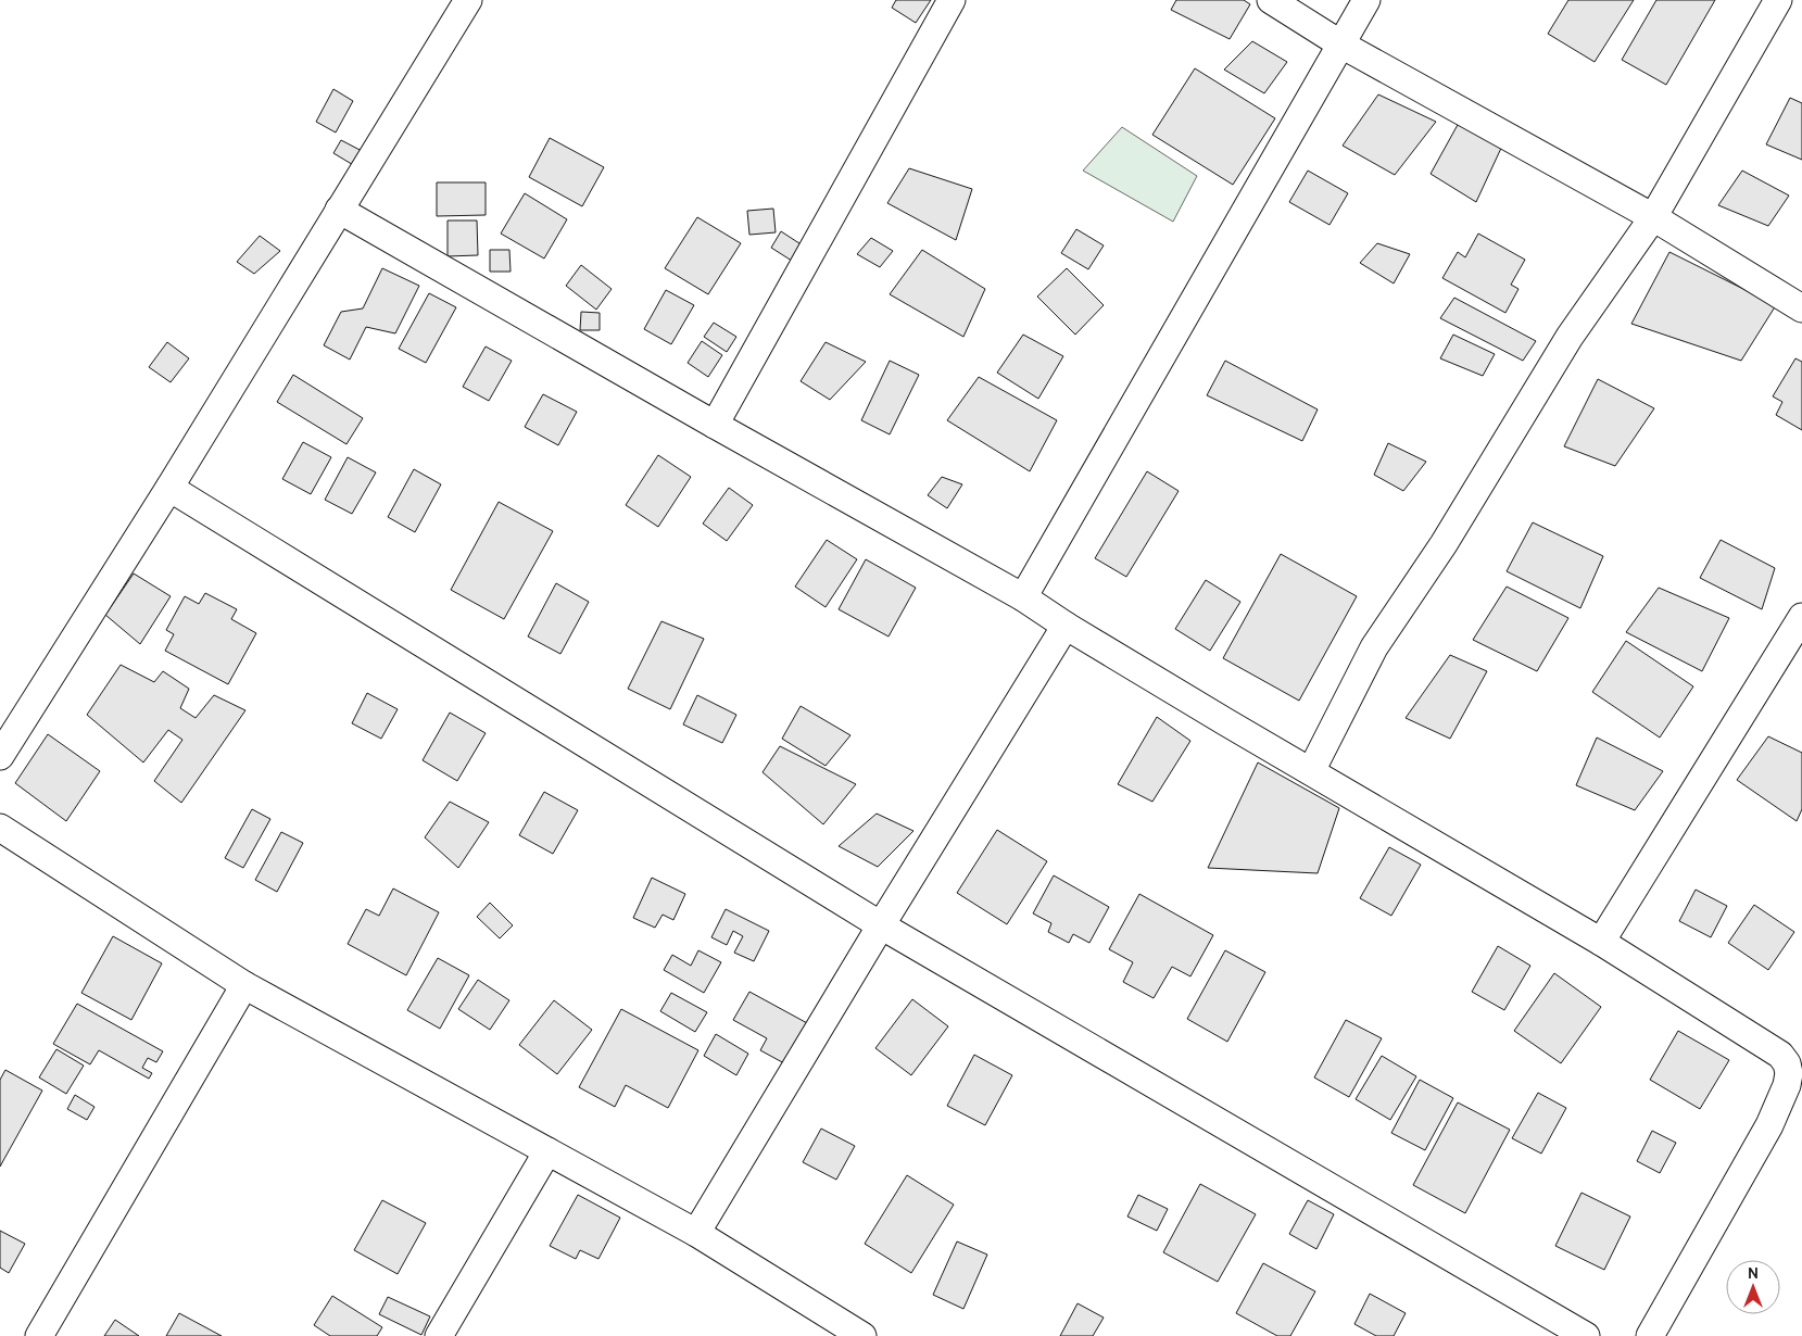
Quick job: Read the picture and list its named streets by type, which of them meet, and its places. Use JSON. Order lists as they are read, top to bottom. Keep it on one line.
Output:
{"north":"top"}
